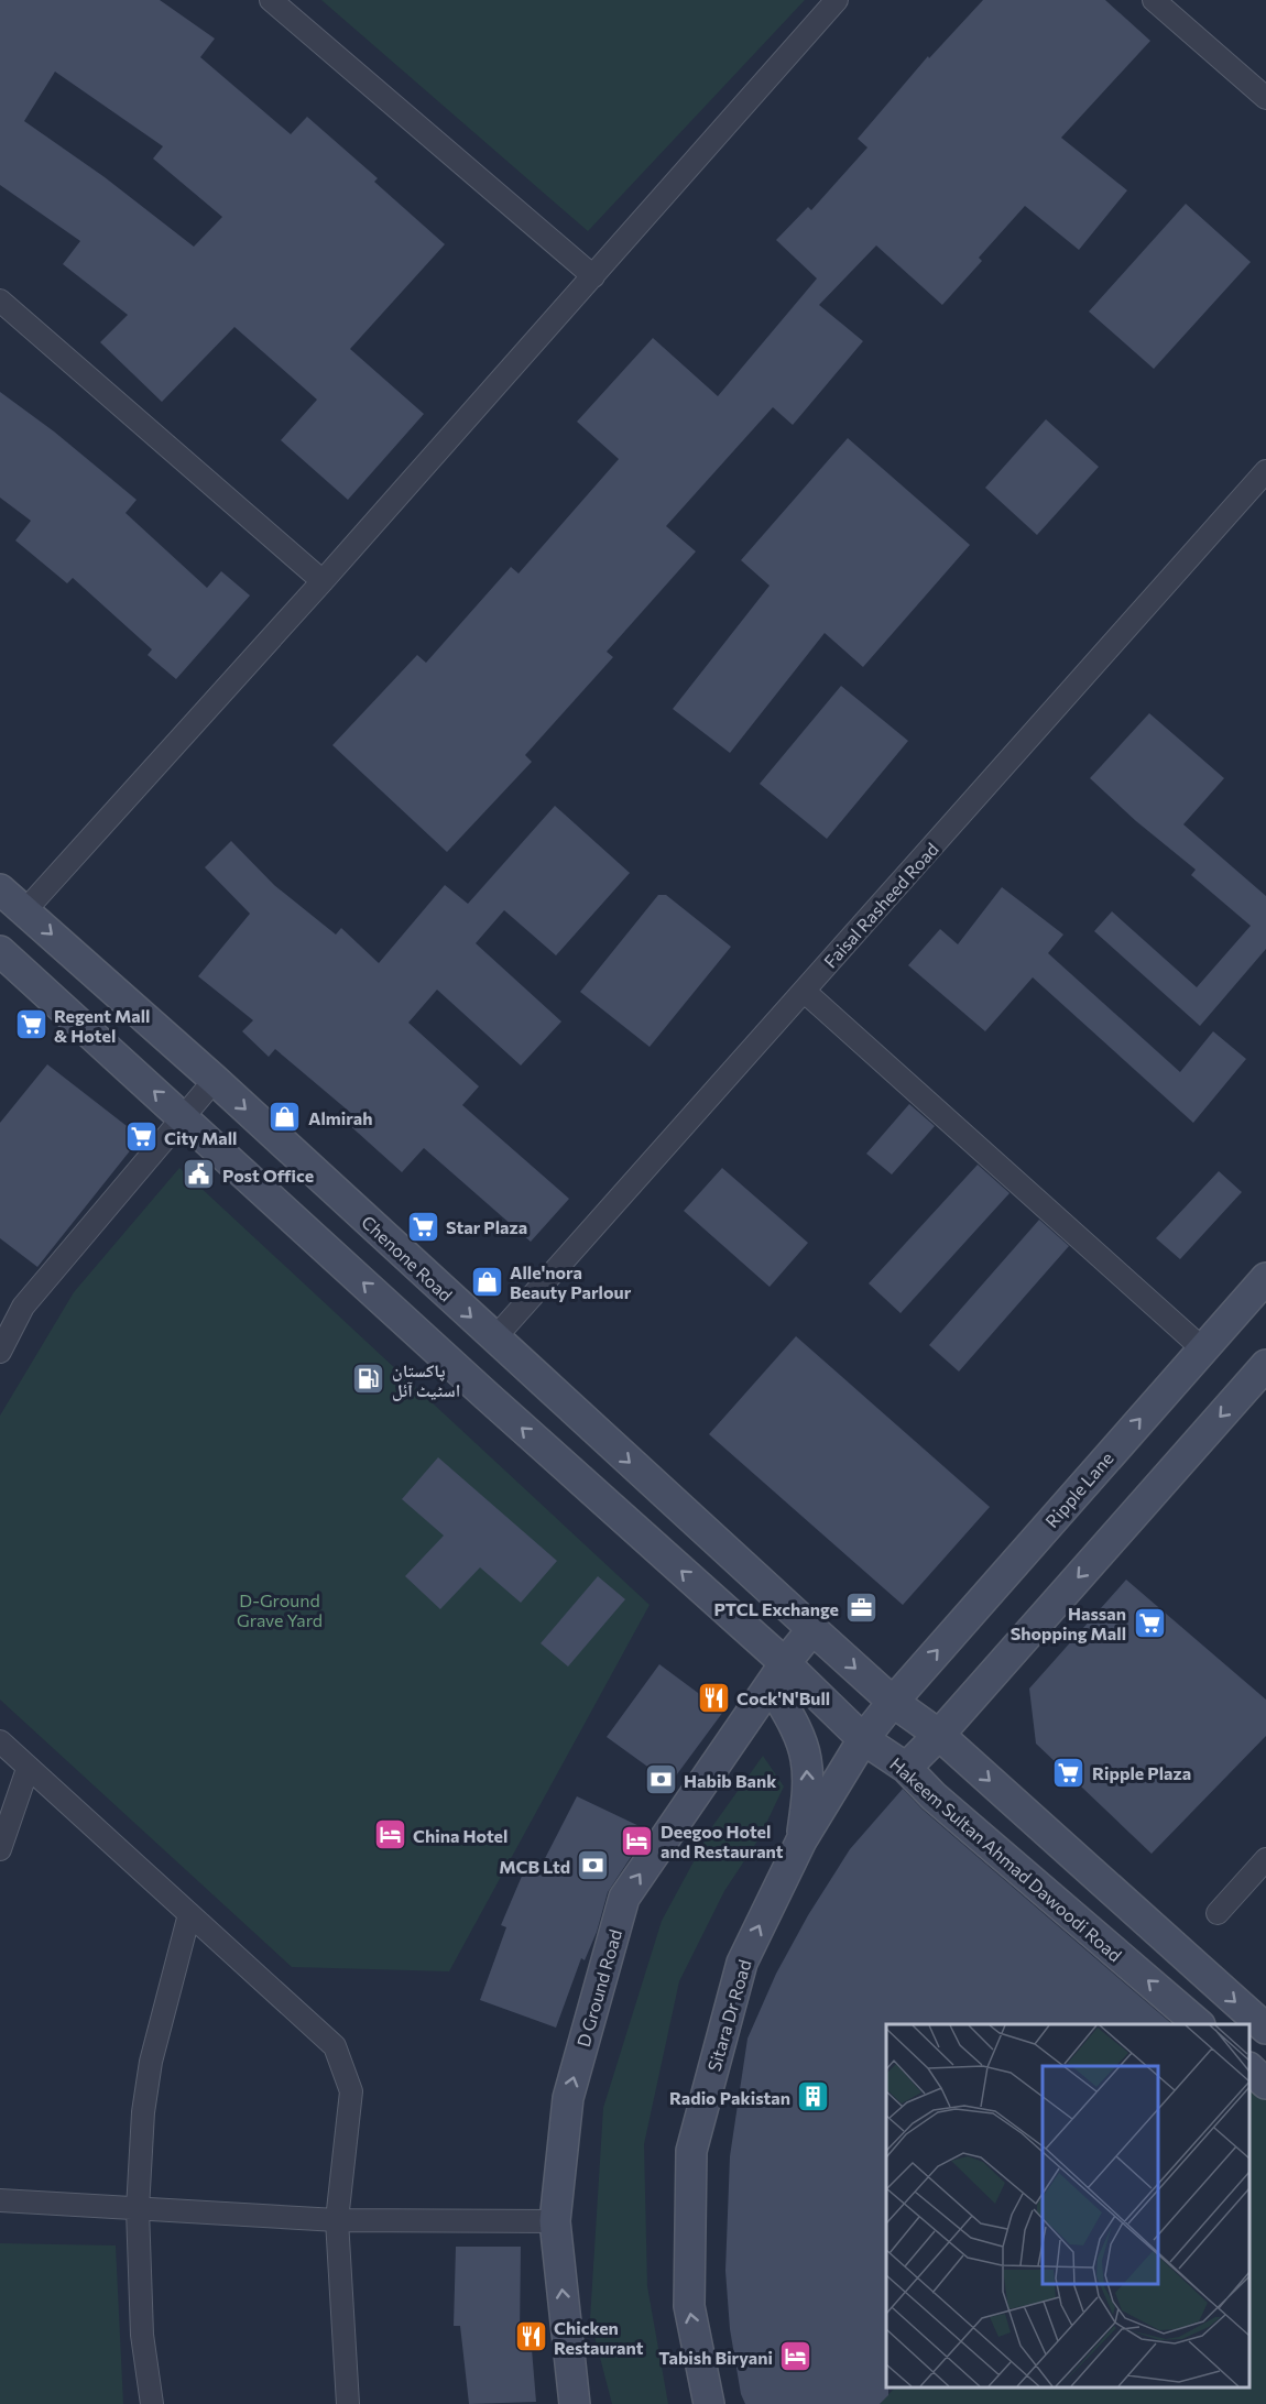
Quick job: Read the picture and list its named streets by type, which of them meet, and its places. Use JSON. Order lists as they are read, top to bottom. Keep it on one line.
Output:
{"streets":{"street":["Faisal Rasheed Road","Chenone Road","Ripple Lane","Hakeem Sultan Ahmad Dawoodi Road","D Ground Road","Sitara Dr Road"]},"crossings":[["Faisal Rasheed Road","Chenone Road"],["Chenone Road","Ripple Lane"],["Chenone Road","D Ground Road"],["Chenone Road","Sitara Dr Road"],["Ripple Lane","Sitara Dr Road"],["Hakeem Sultan Ahmad Dawoodi Road","D Ground Road"],["Hakeem Sultan Ahmad Dawoodi Road","Sitara Dr Road"]],"one_way":["D Ground Road","Sitara Dr Road"],"parks":["D-Ground Grave Yard"],"places":{"supermarket":["Regent Mall & Hotel","City Mall","Star Plaza","Hassan Shopping Mall","Ripple Plaza"],"shop":["Almirah","Alle'nora Beauty Parlour"],"public building":["Post Office"],"fuel station":["پاکستان اسٹیٹ آئل"],"office":["PTCL Exchange"],"restaurant":["Cock'N'Bull","Chicken Restaurant"],"bank":["Habib Bank","MCB Ltd"],"hotel":["China Hotel","Deegoo Hotel and Restaurant","Tabish Biryani"],"building":["Radio Pakistan"]}}
